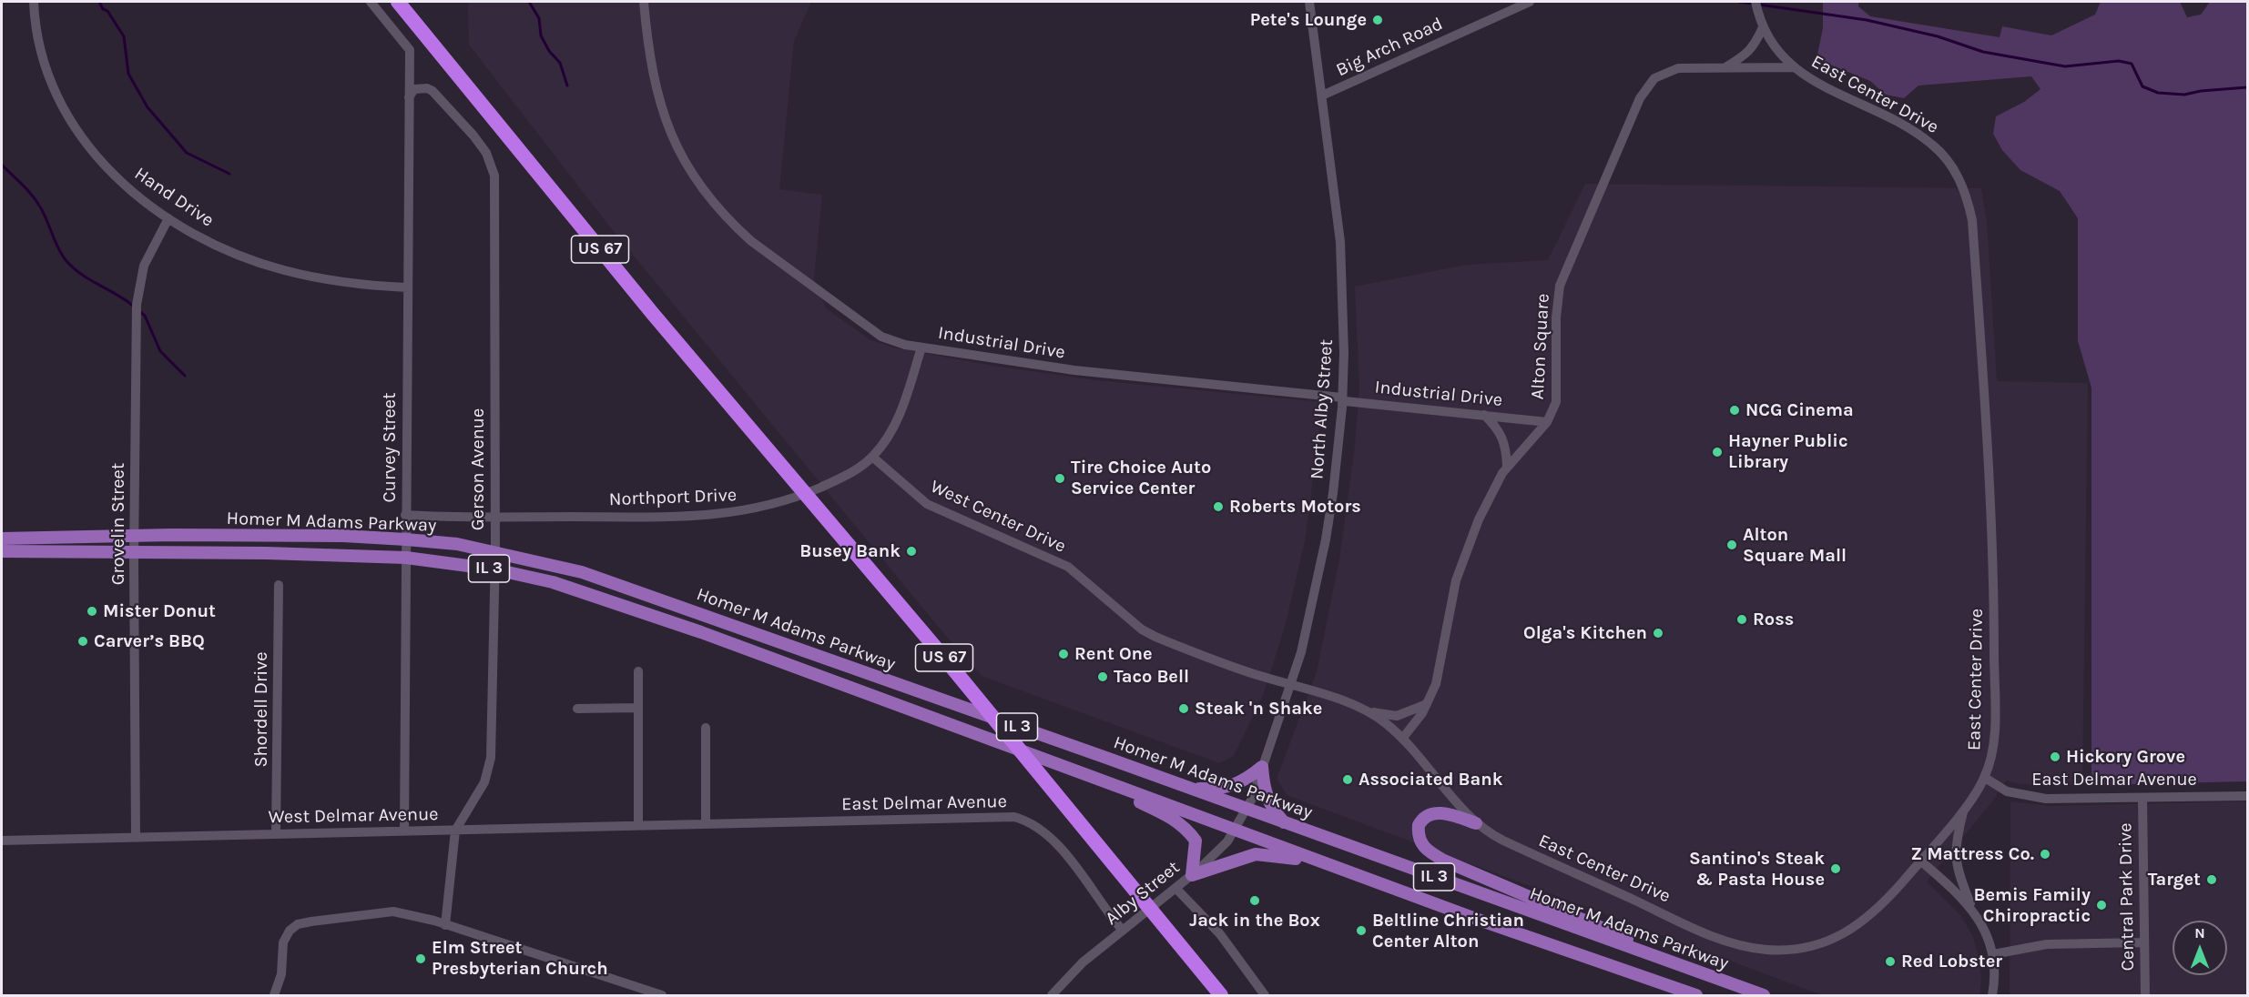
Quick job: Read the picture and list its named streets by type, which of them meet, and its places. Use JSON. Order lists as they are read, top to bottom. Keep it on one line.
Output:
{"streets":{"highway":["US 67"],"main road":["Homer M Adams Parkway","IL 3"],"street":["Big Arch Road","East Center Drive","Hand Drive","Industrial Drive","Alton Square","North Alby Street","Curvey Street","Gerson Avenue","Northport Drive","West Center Drive","Grovelin Street","Shordell Drive","East Delmar Avenue","West Delmar Avenue","Alby Street","Central Park Drive"]},"crossings":[["Big Arch Road","North Alby Street"],["East Center Drive","Alton Square"],["East Center Drive","North Alby Street"],["East Center Drive","West Center Drive"],["East Center Drive","East Delmar Avenue"],["Hand Drive","Curvey Street"],["Hand Drive","Grovelin Street"],["US 67","Northport Drive"],["Industrial Drive","Alton Square"],["Industrial Drive","North Alby Street"],["Industrial Drive","Northport Drive"],["North Alby Street","West Center Drive"],["North Alby Street","Homer M Adams Parkway"],["North Alby Street","Alby Street"],["Curvey Street","Gerson Avenue"],["Curvey Street","Northport Drive"],["Curvey Street","Homer M Adams Parkway"],["Curvey Street","West Delmar Avenue"],["Gerson Avenue","Northport Drive"],["Gerson Avenue","Homer M Adams Parkway"],["Gerson Avenue","West Delmar Avenue"],["Northport Drive","West Center Drive"],["Homer M Adams Parkway","Grovelin Street"],["Homer M Adams Parkway","Alby Street"],["Grovelin Street","West Delmar Avenue"],["Shordell Drive","West Delmar Avenue"],["East Delmar Avenue","West Delmar Avenue"],["East Delmar Avenue","Alby Street"],["East Delmar Avenue","Central Park Drive"]],"places":["Pete's Lounge","NCG Cinema","Hayner Public Library","Tire Choice Auto Service Center","Roberts Motors","Alton Square Mall","Busey Bank","Mister Donut","Ross","Olga's Kitchen","Carver’s BBQ","Rent One","Taco Bell","Steak 'n Shake","Hickory Grove","Associated Bank","Z Mattress Co.","Santino's Steak & Pasta House","Target","Jack in the Box","Bemis Family Chiropractic","Beltline Christian Center Alton","Elm Street Presbyterian Church","Red Lobster"],"north":"top"}
